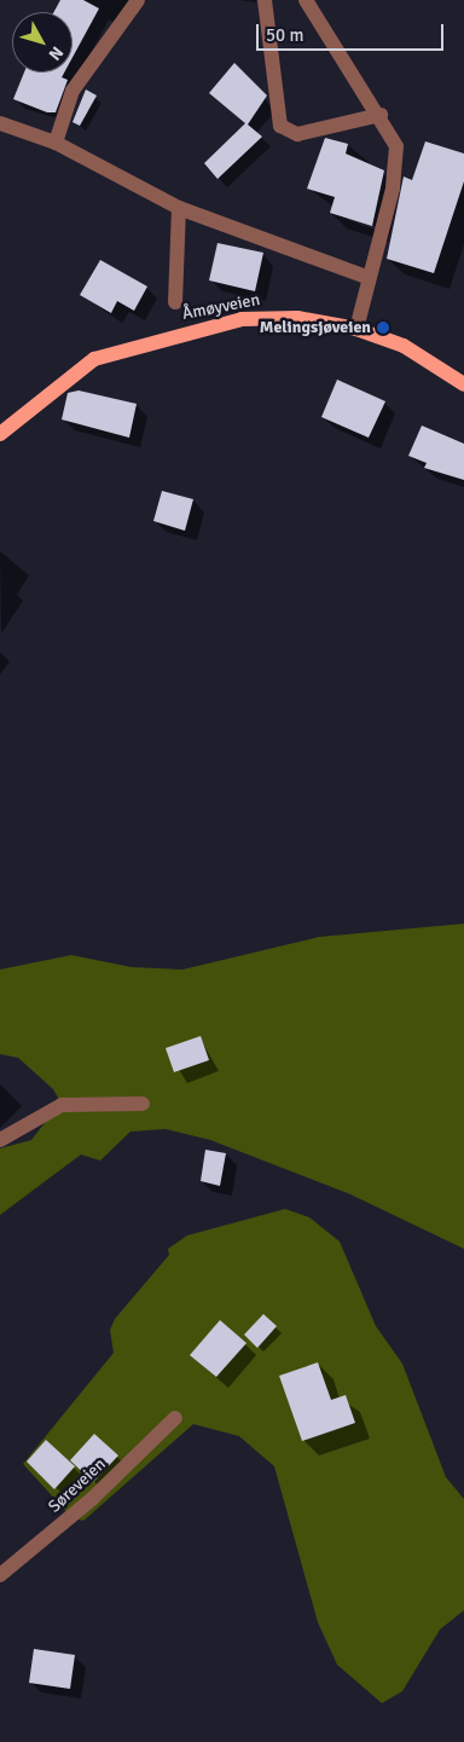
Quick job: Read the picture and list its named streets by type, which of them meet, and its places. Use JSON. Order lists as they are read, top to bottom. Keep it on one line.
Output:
{"streets":{"main road":["Åmøyveien"],"street":["Søreveien"]},"places":["Melingsjøveien"],"scale_bar":"50 m","north":"bottom right"}
